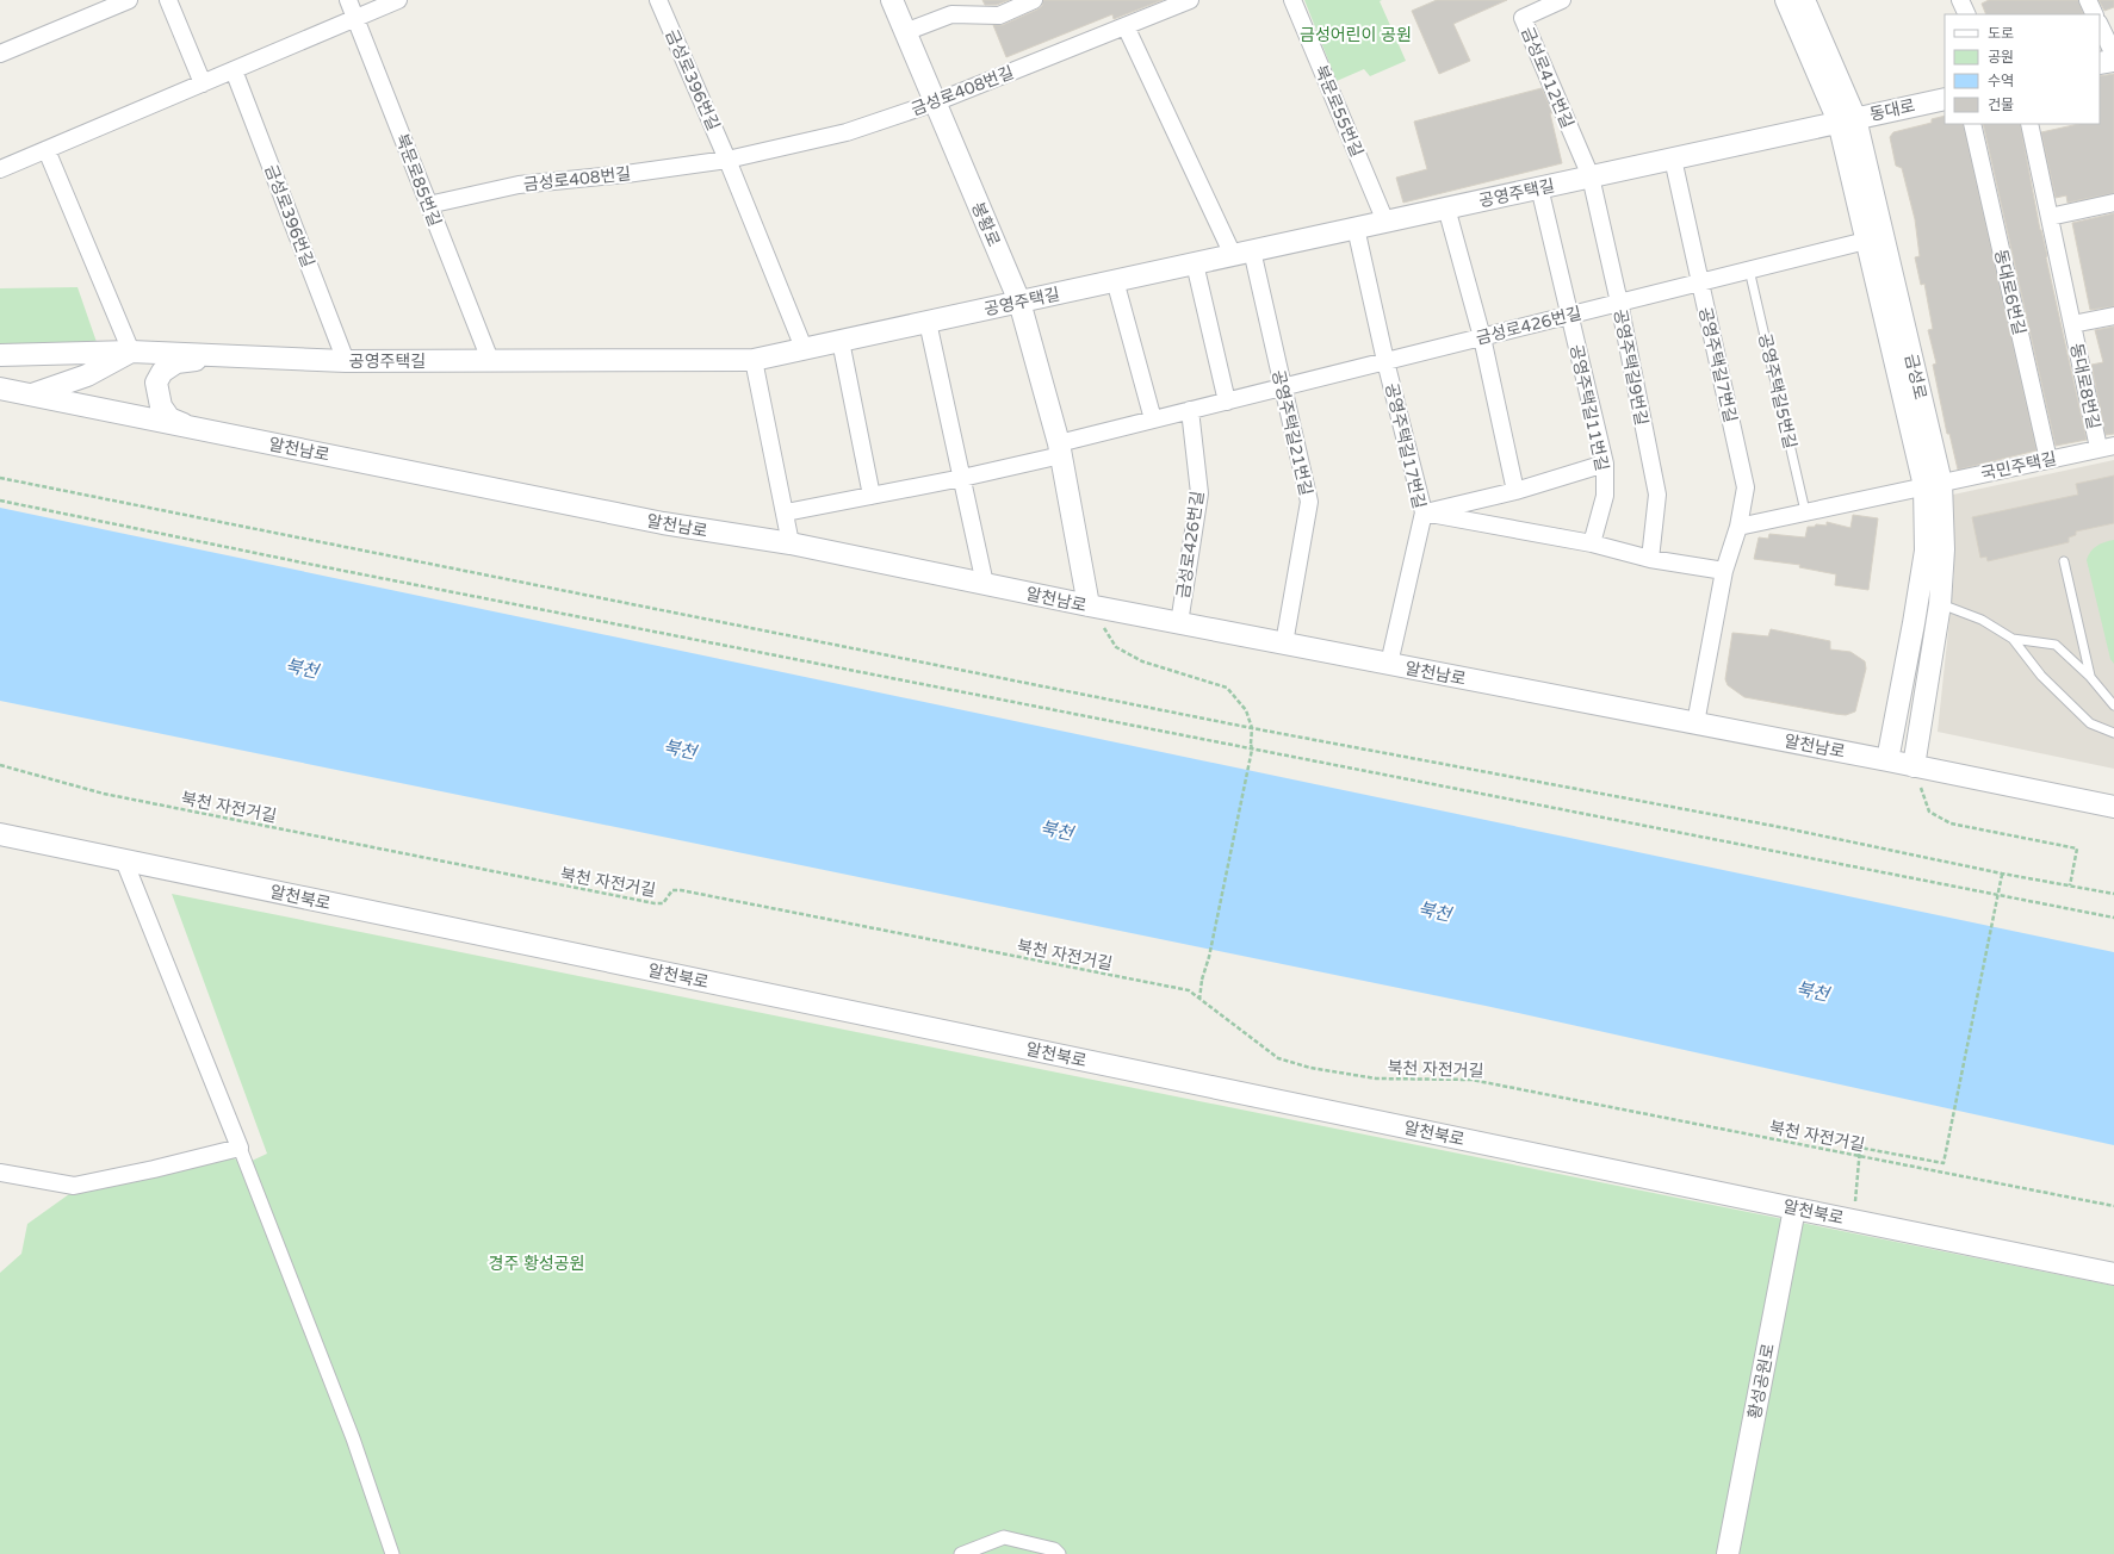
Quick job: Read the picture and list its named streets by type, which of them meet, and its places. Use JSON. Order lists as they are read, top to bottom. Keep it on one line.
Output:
{"streets":{"street":["금성로412번길","금성로396번길","금성로408번길","동대로","북문로55번길","북문로85번길","공영주택길","봉황로","동대로6번길","금성로426번길","공영주택길7번길","공영주택길9번길","금성로","동대로8번길","공영주택길11번길","공영주택길21번길","공영주택길17번길","알천남로","국민주택길","알천북로","황성공원로"],"lane":["공영주택길5번길"],"path":["북천 자전거길"]},"crossings":[["금성로412번길","공영주택길"],["금성로412번길","공영주택길9번길"],["금성로396번길","금성로408번길"],["금성로396번길","공영주택길"],["금성로408번길","북문로85번길"],["금성로408번길","봉황로"],["금성로408번길","공영주택길21번길"],["동대로","공영주택길"],["동대로","금성로"],["북문로55번길","공영주택길"],["북문로85번길","공영주택길"],["공영주택길","봉황로"],["공영주택길","공영주택길7번길"],["공영주택길","공영주택길9번길"],["공영주택길","금성로"],["공영주택길","공영주택길11번길"],["공영주택길","공영주택길21번길"],["공영주택길","공영주택길17번길"],["봉황로","금성로426번길"],["봉황로","알천남로"],["동대로6번길","국민주택길"],["금성로426번길","공영주택길7번길"],["금성로426번길","공영주택길9번길"],["금성로426번길","금성로"],["금성로426번길","공영주택길5번길"],["금성로426번길","공영주택길11번길"],["금성로426번길","공영주택길21번길"],["금성로426번길","공영주택길17번길"],["금성로426번길","알천남로"],["공영주택길7번길","알천남로"],["금성로","알천남로"],["금성로","국민주택길"],["동대로8번길","국민주택길"],["공영주택길21번길","알천남로"],["공영주택길17번길","알천남로"],["알천북로","황성공원로"]],"water":["북천"],"parks":["금성어린이 공원","경주 황성공원"],"legend":["도로","공원","수역","건물"]}
